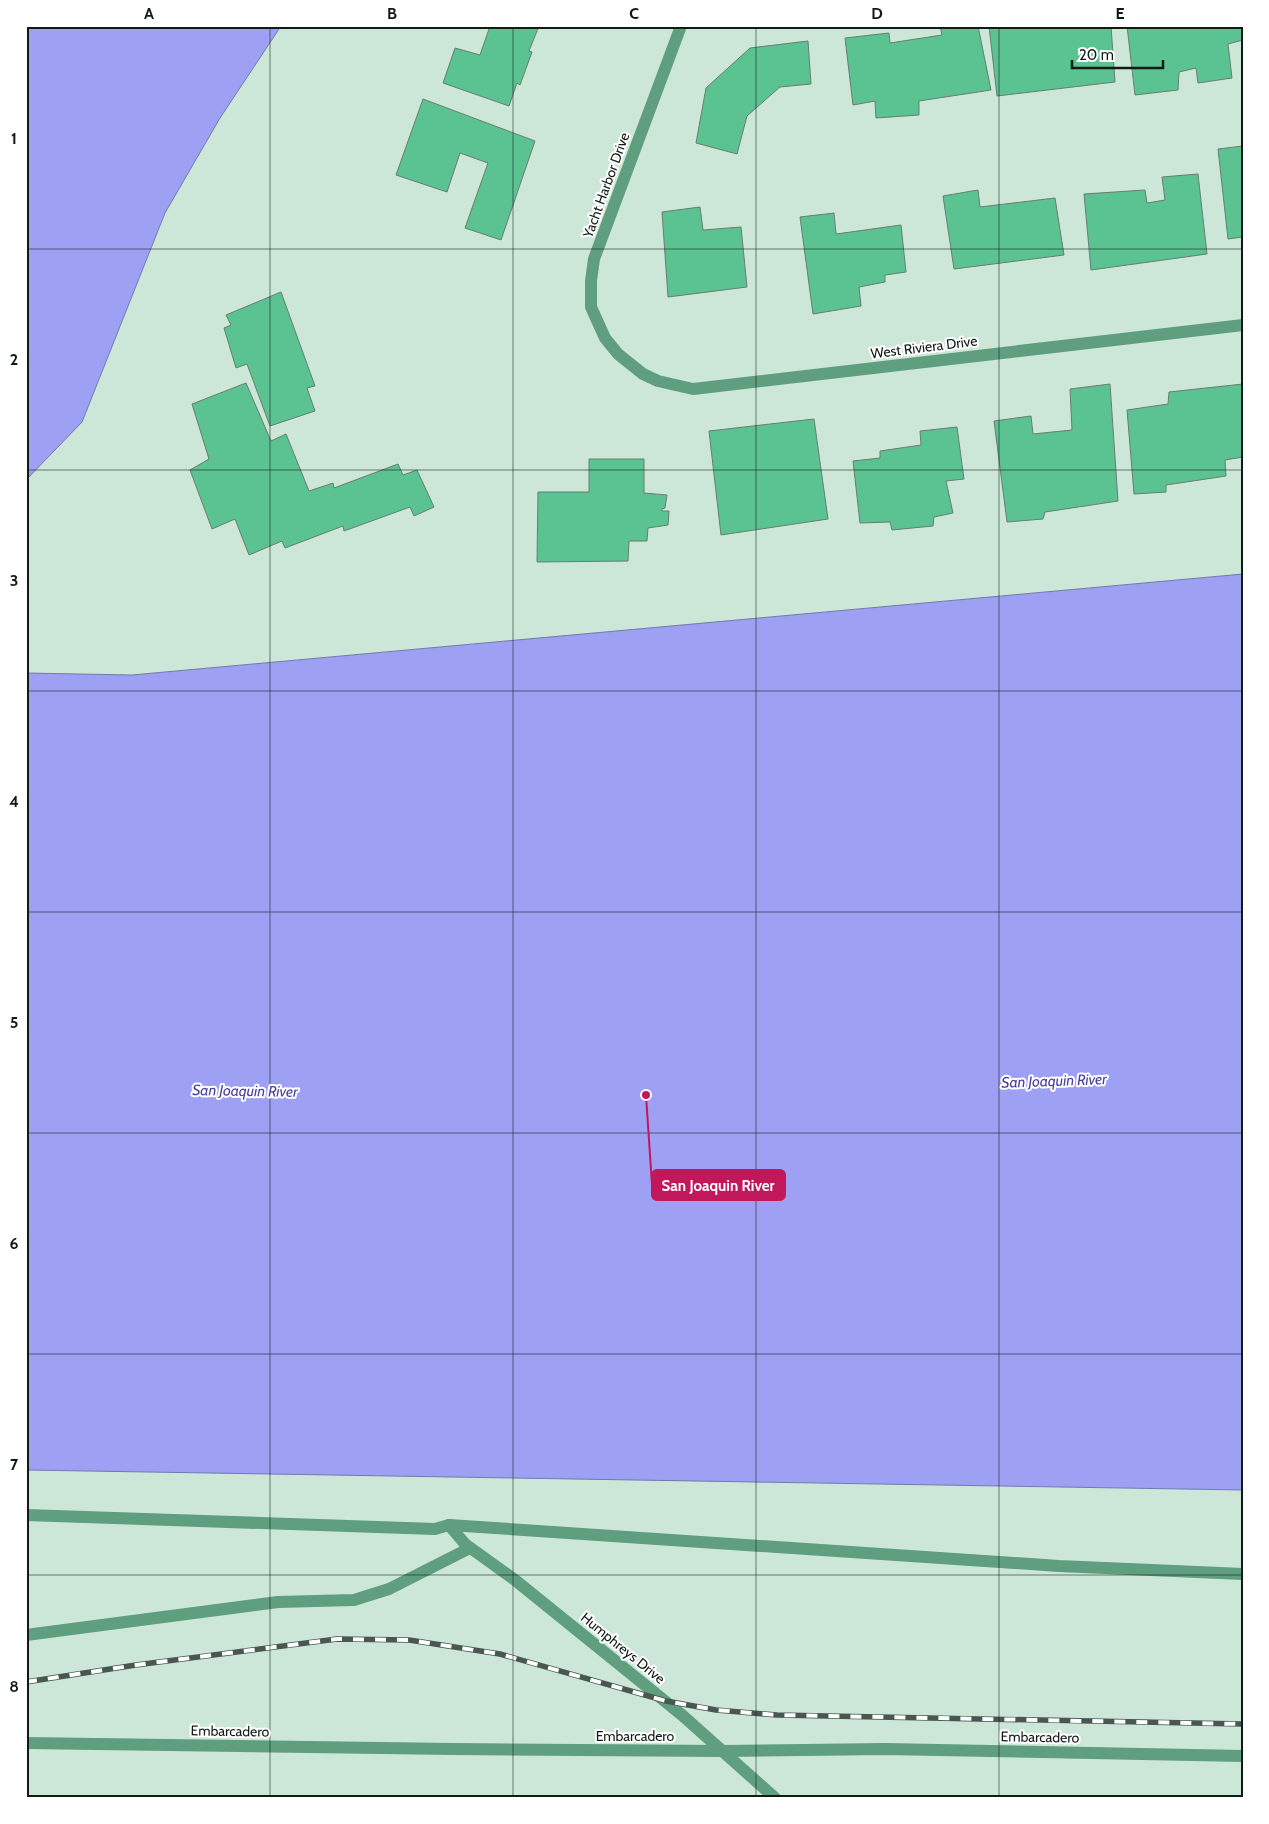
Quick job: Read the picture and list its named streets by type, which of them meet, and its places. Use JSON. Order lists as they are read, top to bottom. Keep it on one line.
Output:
{"streets":{"street":["Yacht Harbor Drive","West Riviera Drive","Humphreys Drive","Embarcadero"]},"crossings":[["Yacht Harbor Drive","West Riviera Drive"],["Humphreys Drive","Embarcadero"]],"water":["San Joaquin River"],"places":["San Joaquin River"],"scale_bar":"20 m","grid":{"columns":["A","B","C","D","E"],"rows":["1","2","3","4","5","6","7","8"]}}
